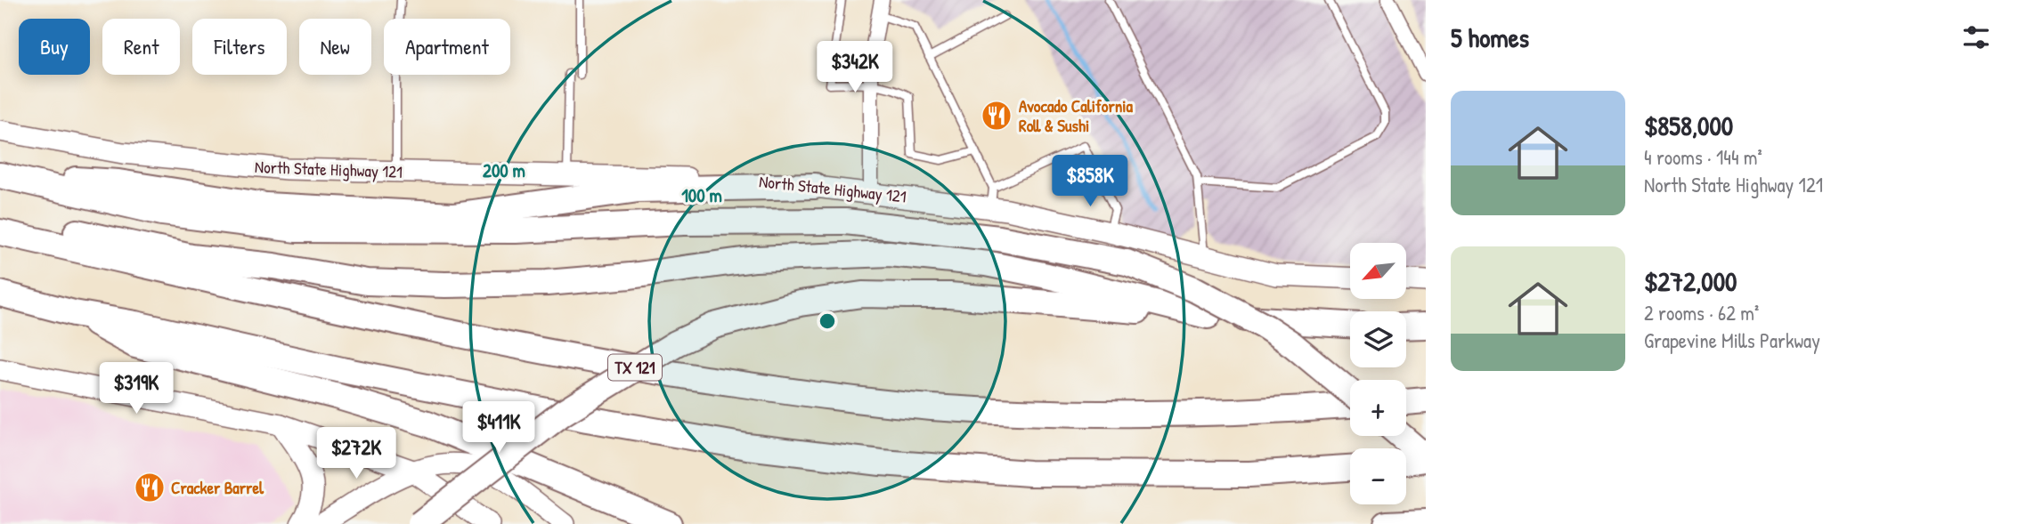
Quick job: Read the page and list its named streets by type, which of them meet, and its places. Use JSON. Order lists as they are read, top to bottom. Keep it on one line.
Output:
{"streets":{"highway":["TX 121"],"main road":["North State Highway 121"]},"places":{"restaurant":["Avocado California Roll & Sushi","Cracker Barrel"]},"north":"bottom left","page":{"heading":"5 homes","chip":["Buy","Rent","Filters","New","Apartment"],"price":["$342K","$858K","$319K","$411K","$272K"],"list":[{"name":"$858,000","note":"4 rooms · 144 m² · North State Highway 121"},{"name":"$272,000","note":"2 rooms · 62 m² · Grapevine Mills Parkway"}],"map_buttons":["+","−"]},"rings":["200 m","100 m"]}
